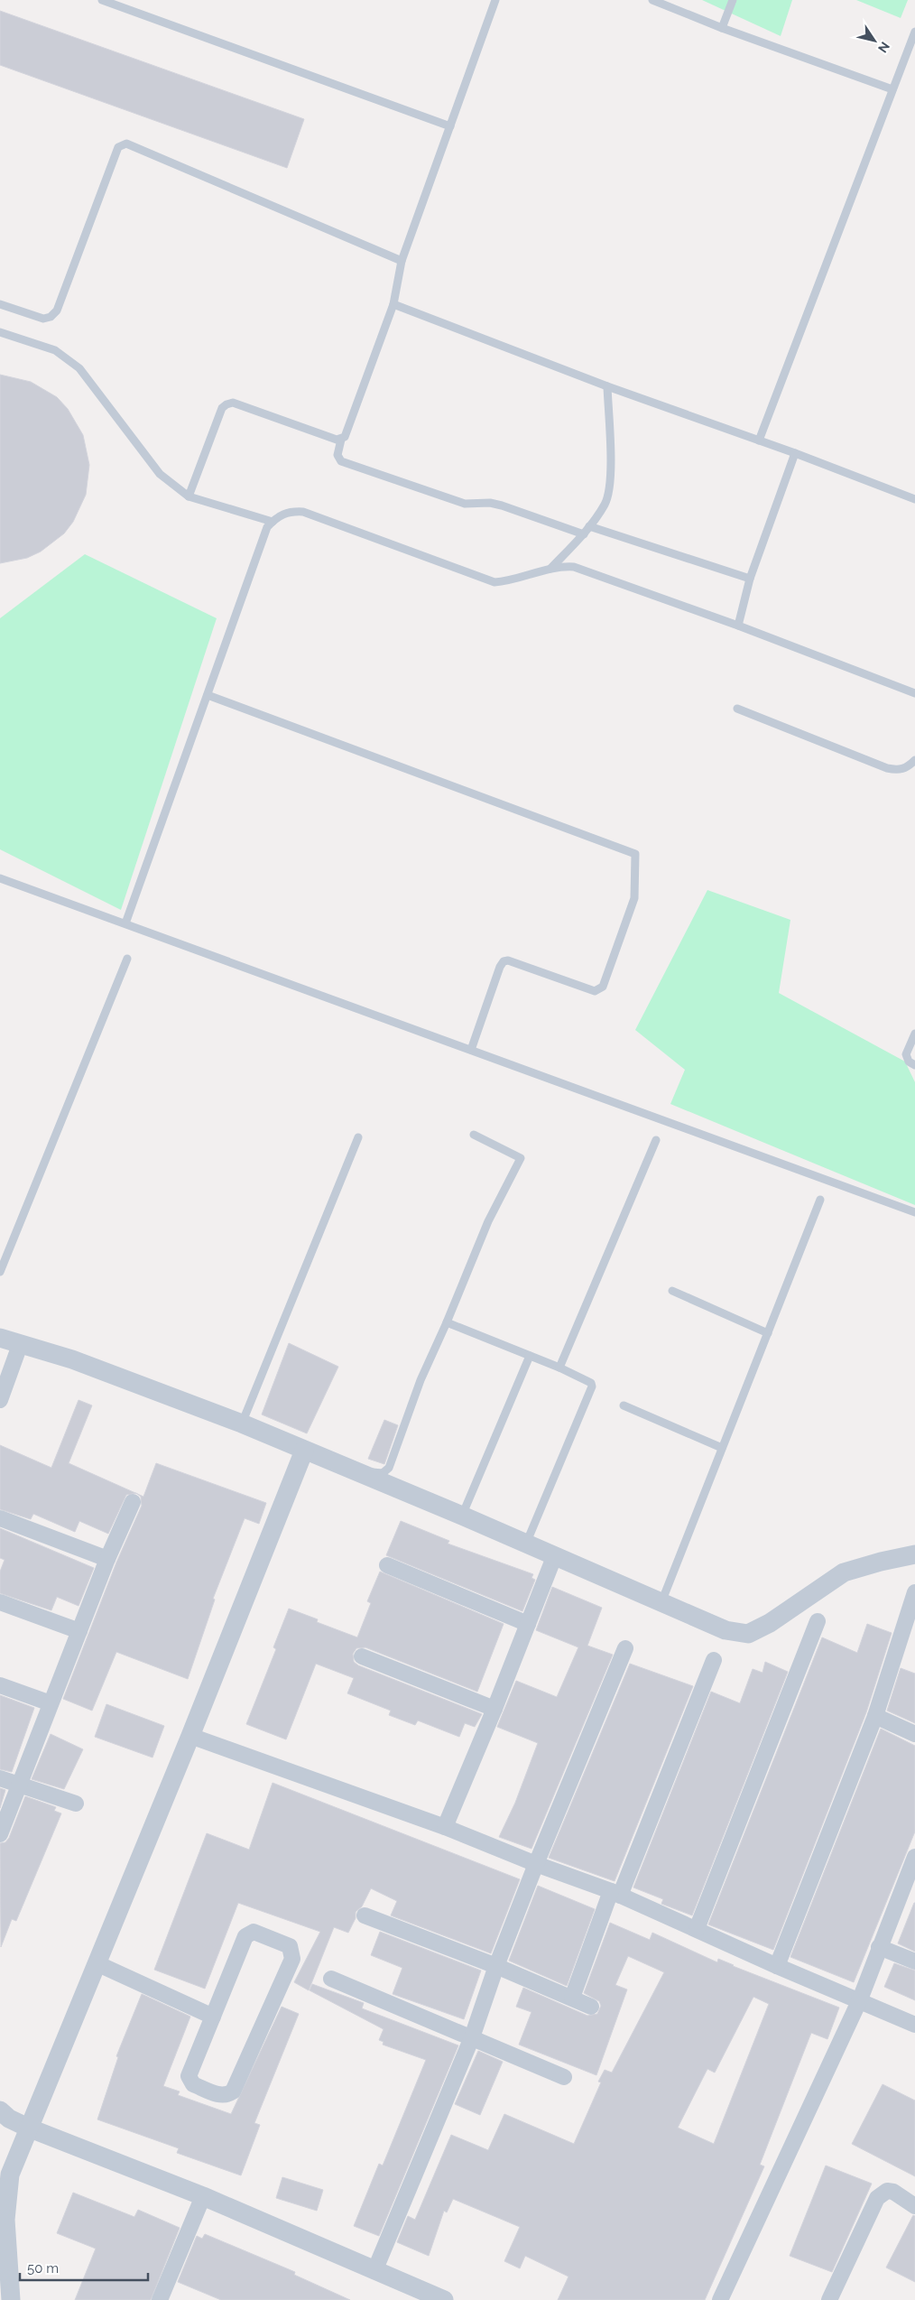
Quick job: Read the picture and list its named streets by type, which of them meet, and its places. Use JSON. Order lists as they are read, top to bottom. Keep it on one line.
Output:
{"scale_bar":"50 m","north":"bottom right"}
